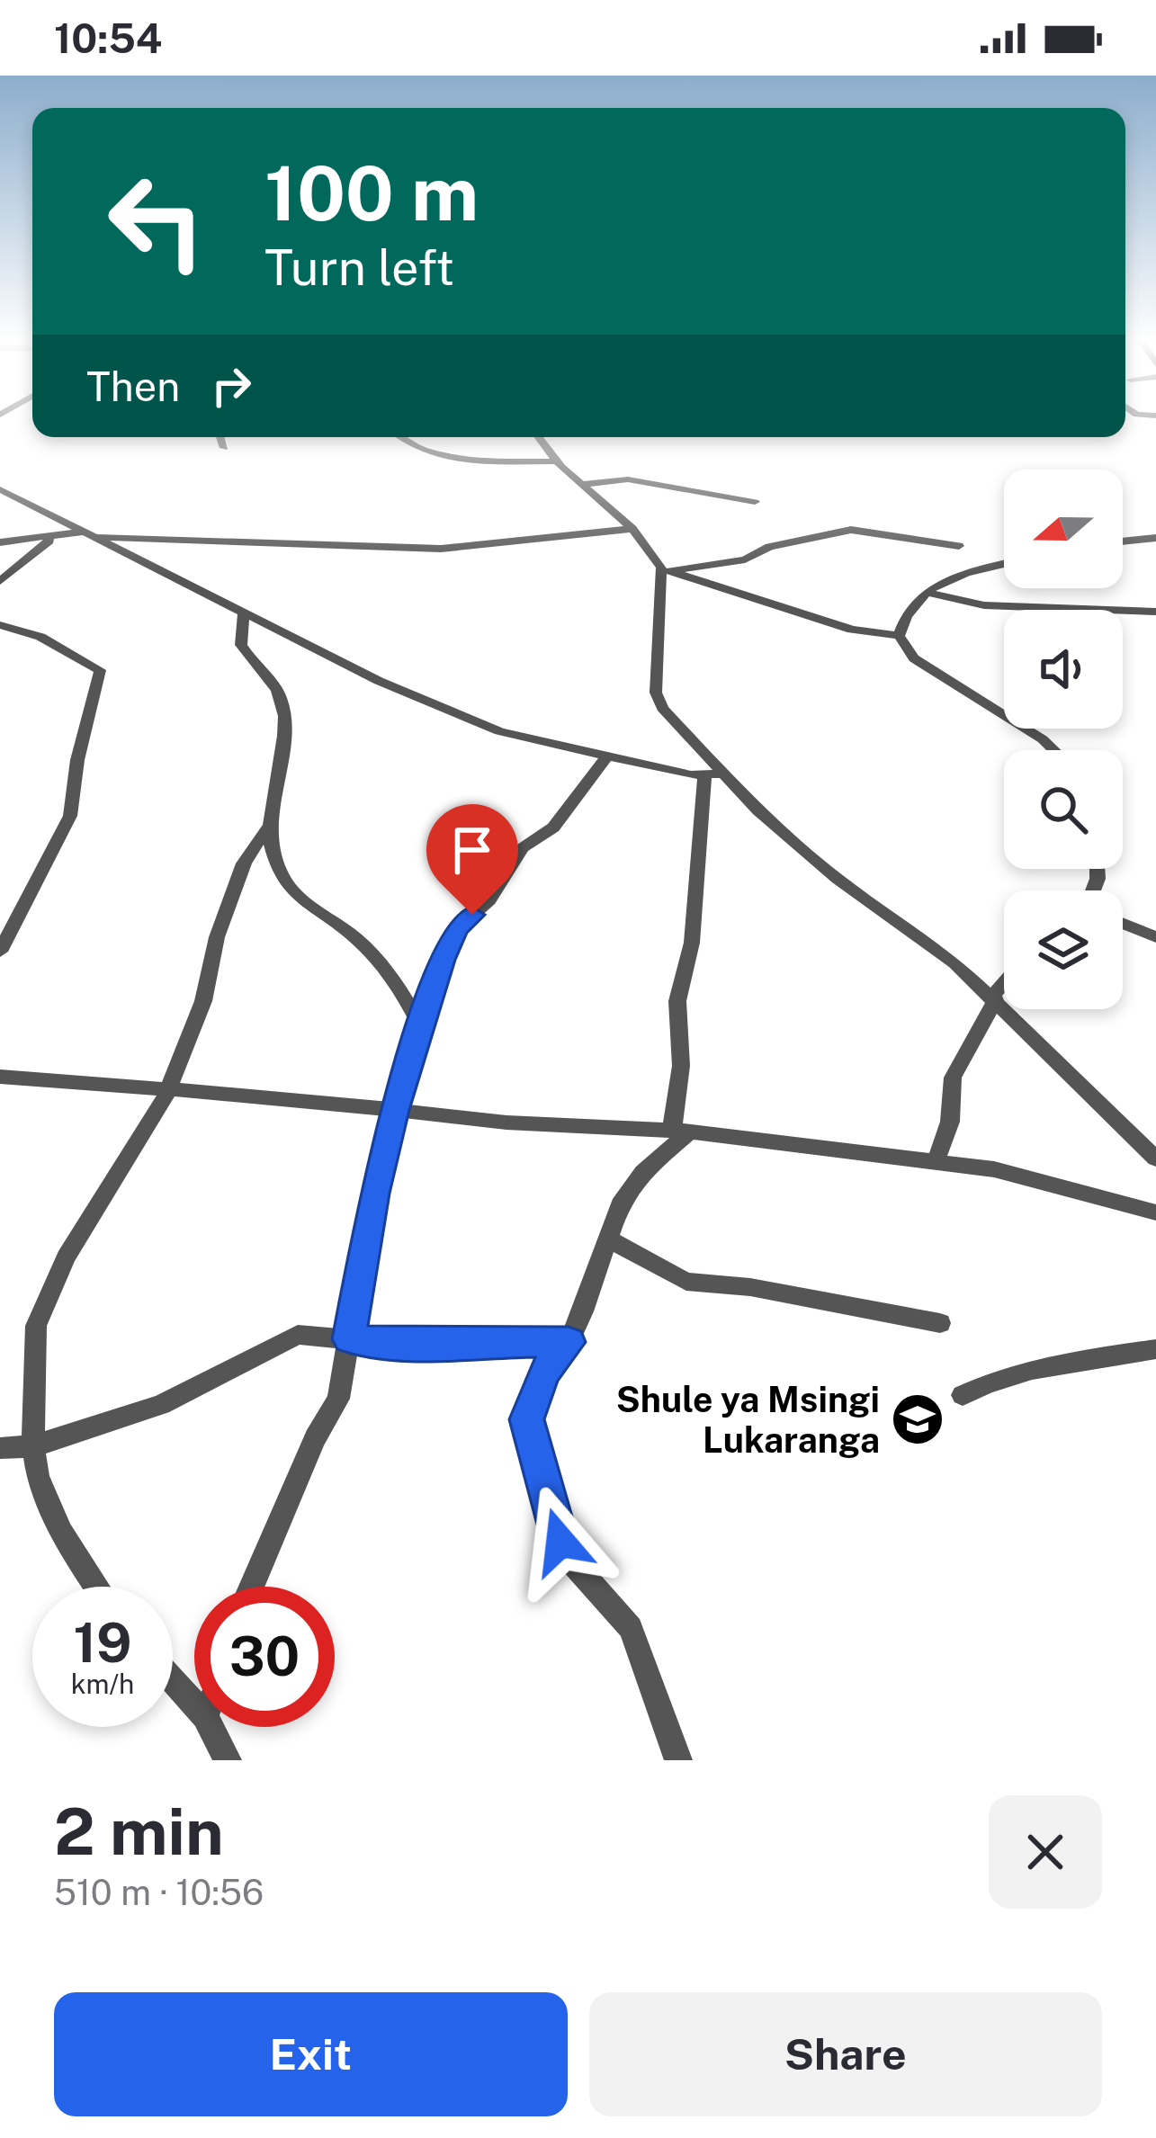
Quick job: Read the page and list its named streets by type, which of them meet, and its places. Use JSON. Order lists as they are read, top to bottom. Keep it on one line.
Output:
{"places":{"school or university":["Shule ya Msingi Lukaranga"]},"north":"left","page":{"status":"10:54","turn":["100 m","Turn left"],"then":"Then","speed":"19 km/h","limit":"30","heading":["2 min","510 m · 10:56"],"buttons":["Exit","Share"]}}
